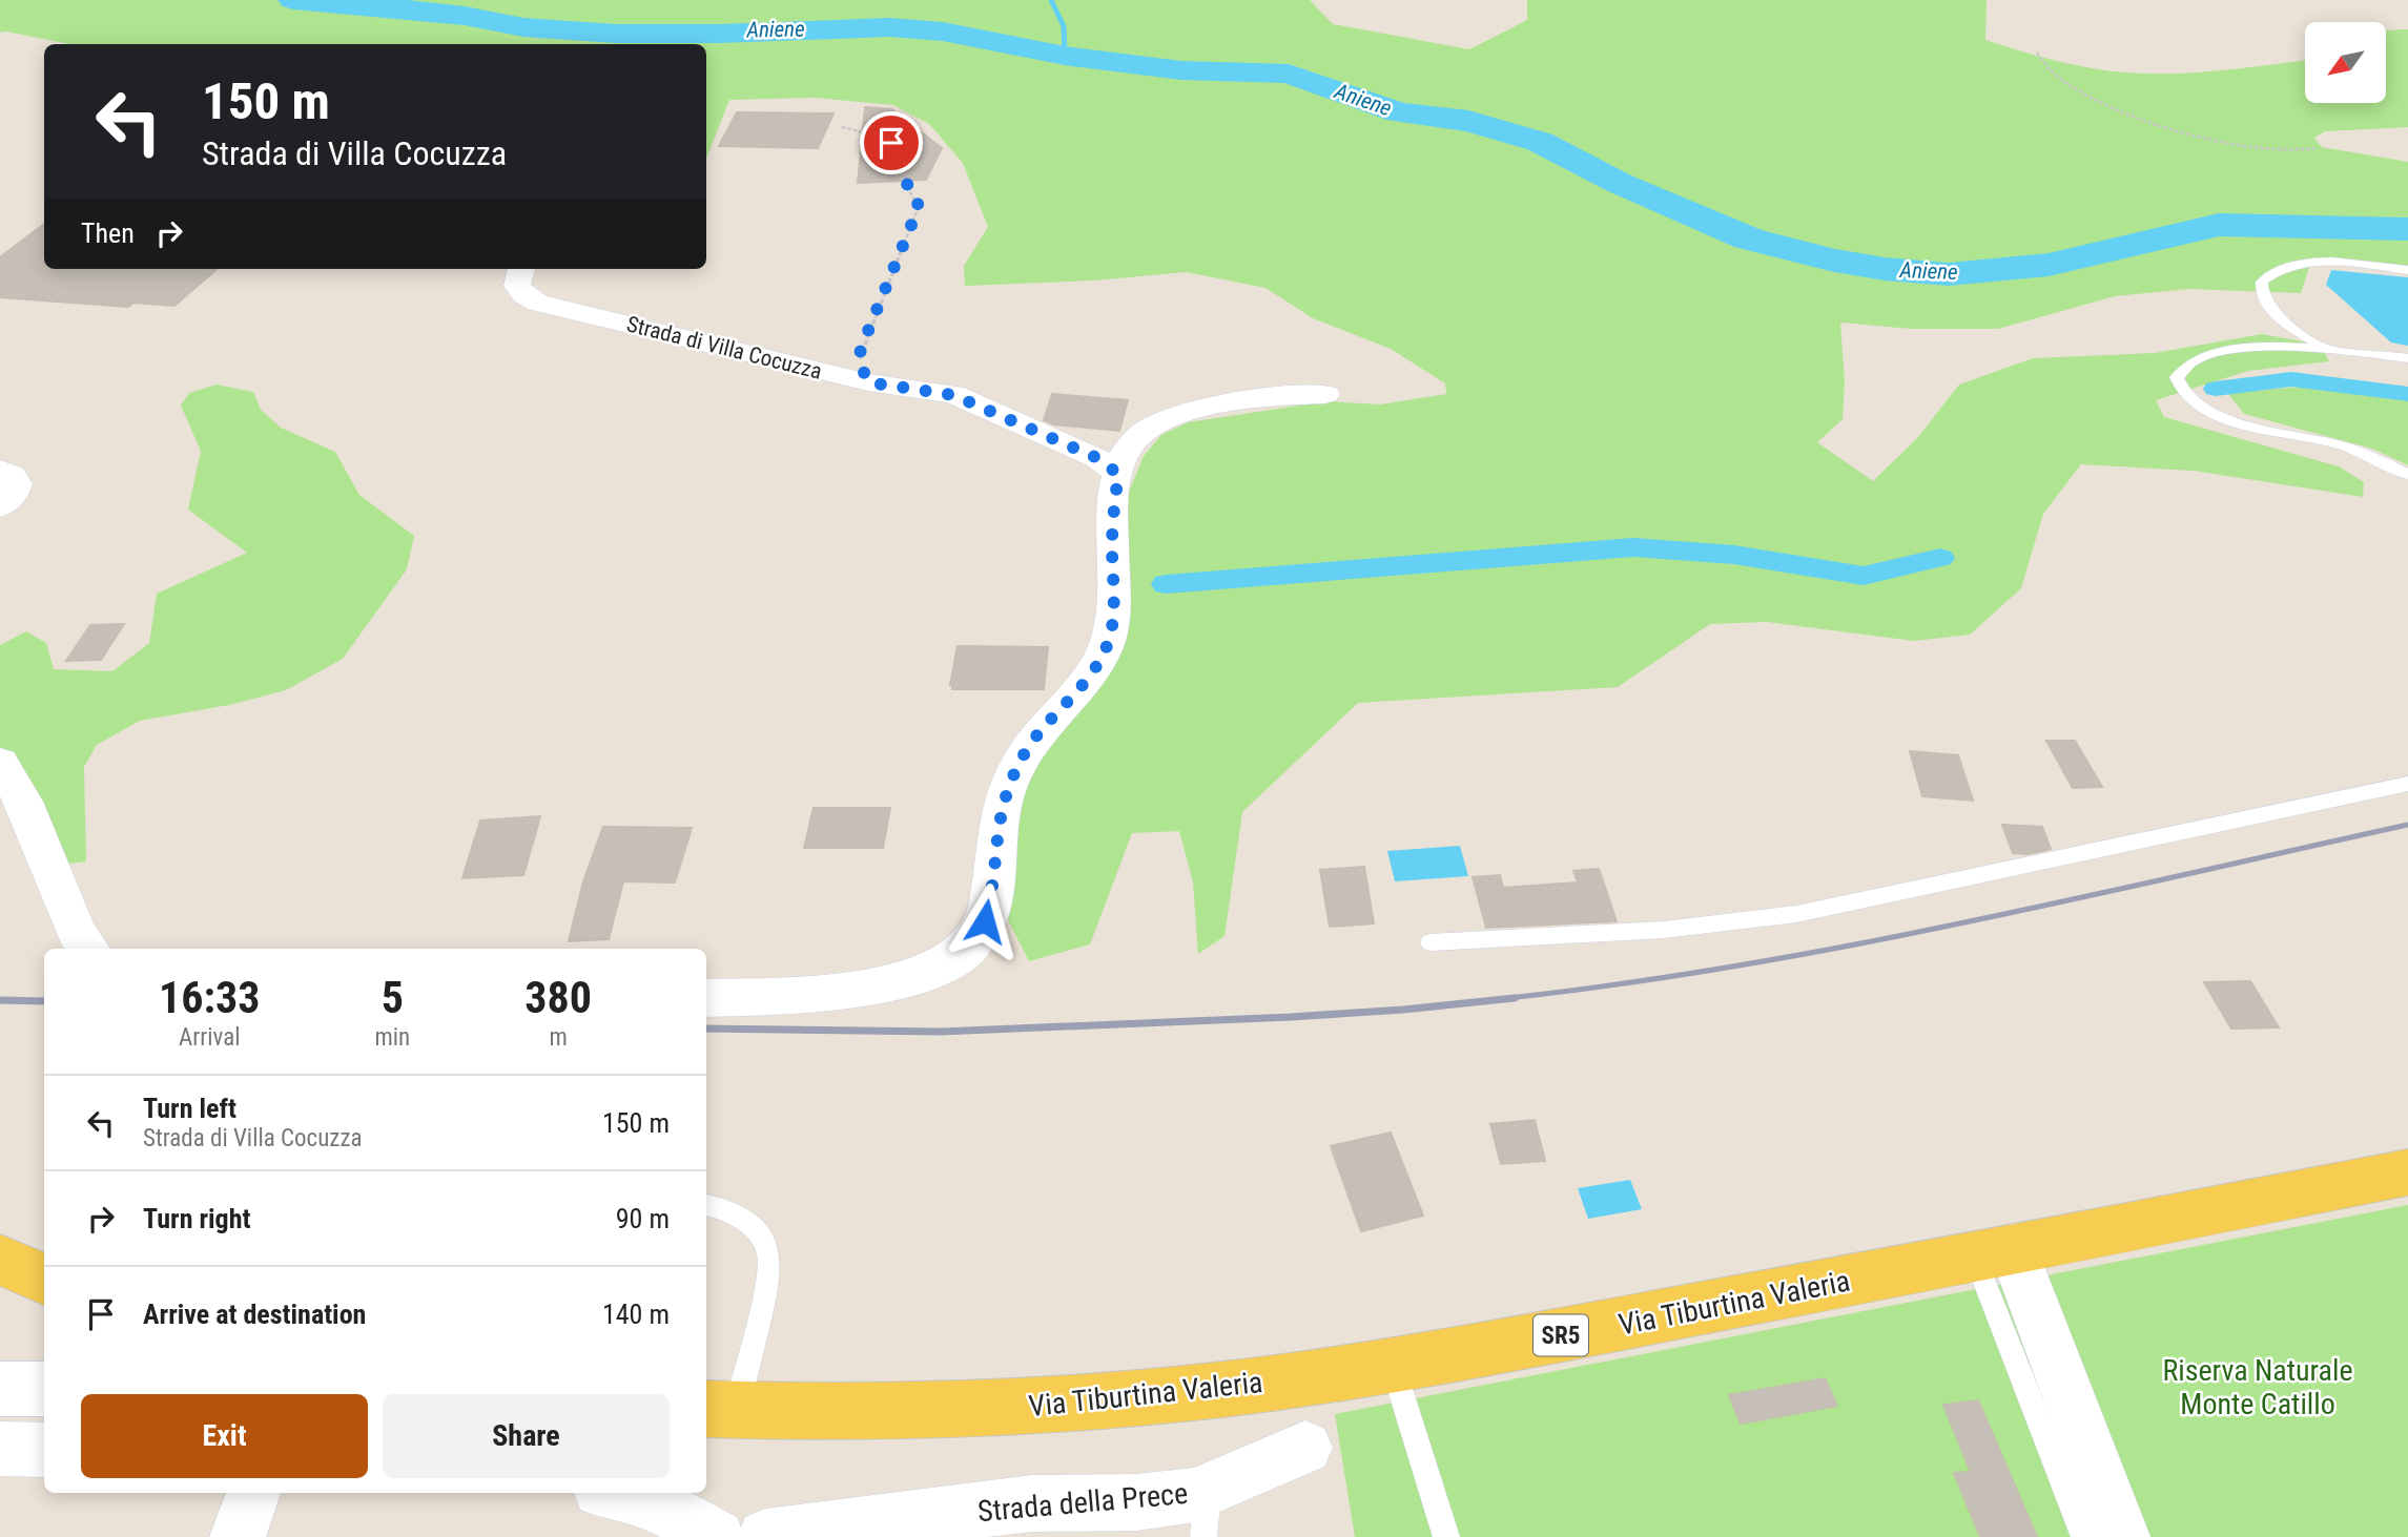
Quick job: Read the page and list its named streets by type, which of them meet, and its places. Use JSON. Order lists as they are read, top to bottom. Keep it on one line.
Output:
{"streets":{"main road":["Via Tiburtina Valeria","SR5"],"street":["Strada di Villa Cocuzza","Strada della Prece"]},"water":["Aniene"],"parks":["Riserva Naturale Monte Catillo"],"north":"bottom left","page":{"turn":["150 m","Strada di Villa Cocuzza"],"then":"Then","eta":["16:33","Arrival","5","min","380","m"],"list":[{"name":"Turn left","note":"Strada di Villa Cocuzza","value":"150 m"},{"name":"Turn right","value":"90 m"},{"name":"Arrive at destination","value":"140 m"}],"buttons":["Exit","Share"]}}
